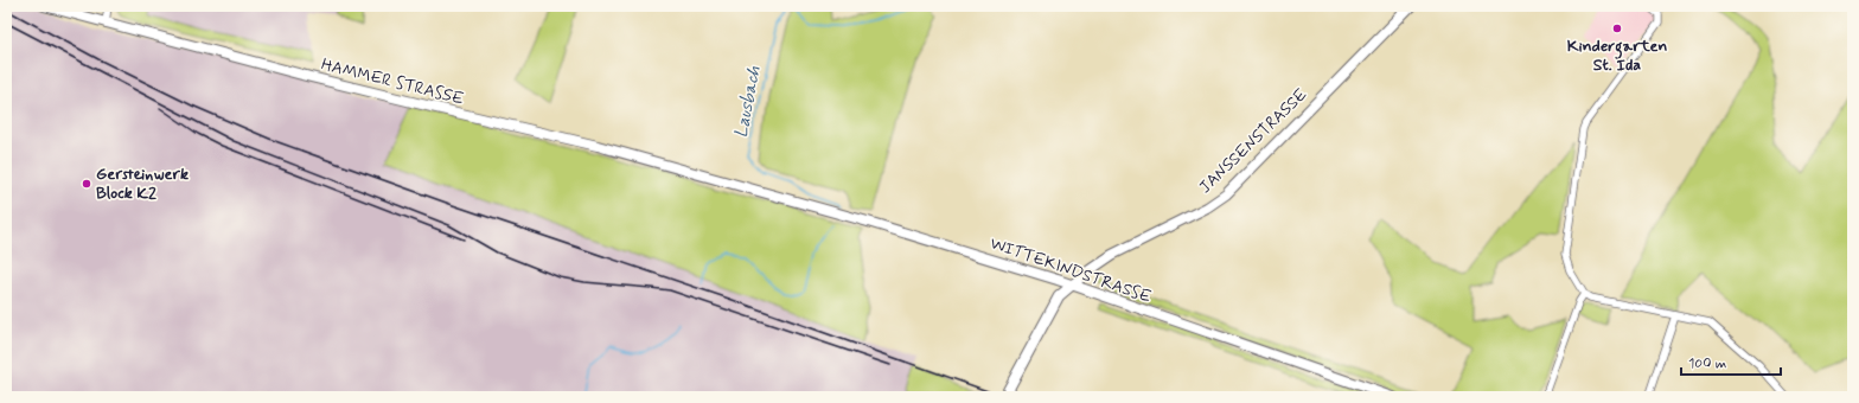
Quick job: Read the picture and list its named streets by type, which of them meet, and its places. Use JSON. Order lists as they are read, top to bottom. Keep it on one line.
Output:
{"streets":{"main road":["HAMMER STRASSE","JANSSENSTRASSE","WITTEKINDSTRASSE"]},"crossings":[["HAMMER STRASSE","WITTEKINDSTRASSE"],["JANSSENSTRASSE","WITTEKINDSTRASSE"]],"water":["Lausbach"],"places":["Kindergarten St. Ida","Gersteinwerk Block K2"],"scale_bar":"100 m"}
